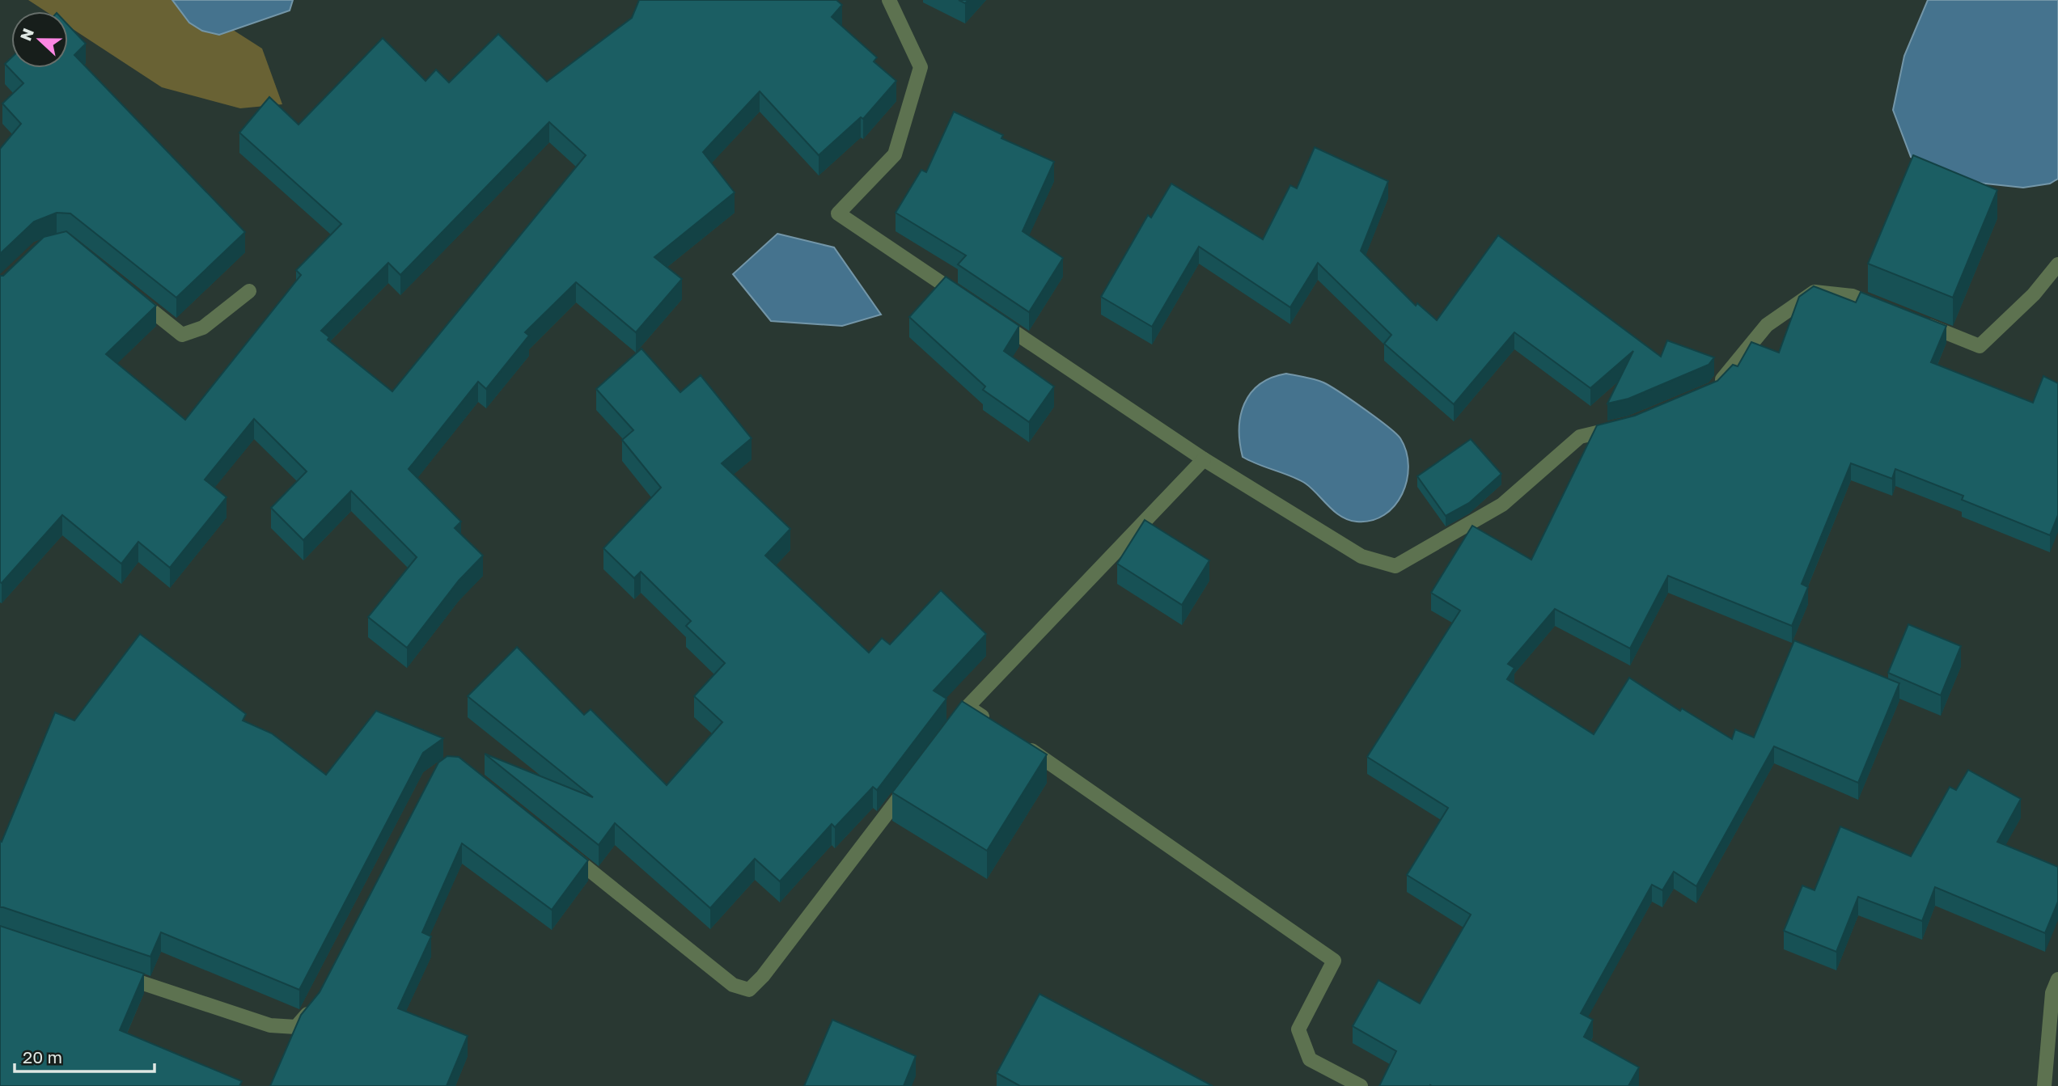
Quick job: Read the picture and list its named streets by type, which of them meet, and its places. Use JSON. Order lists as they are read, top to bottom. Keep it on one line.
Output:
{"scale_bar":"20 m","north":"left"}
